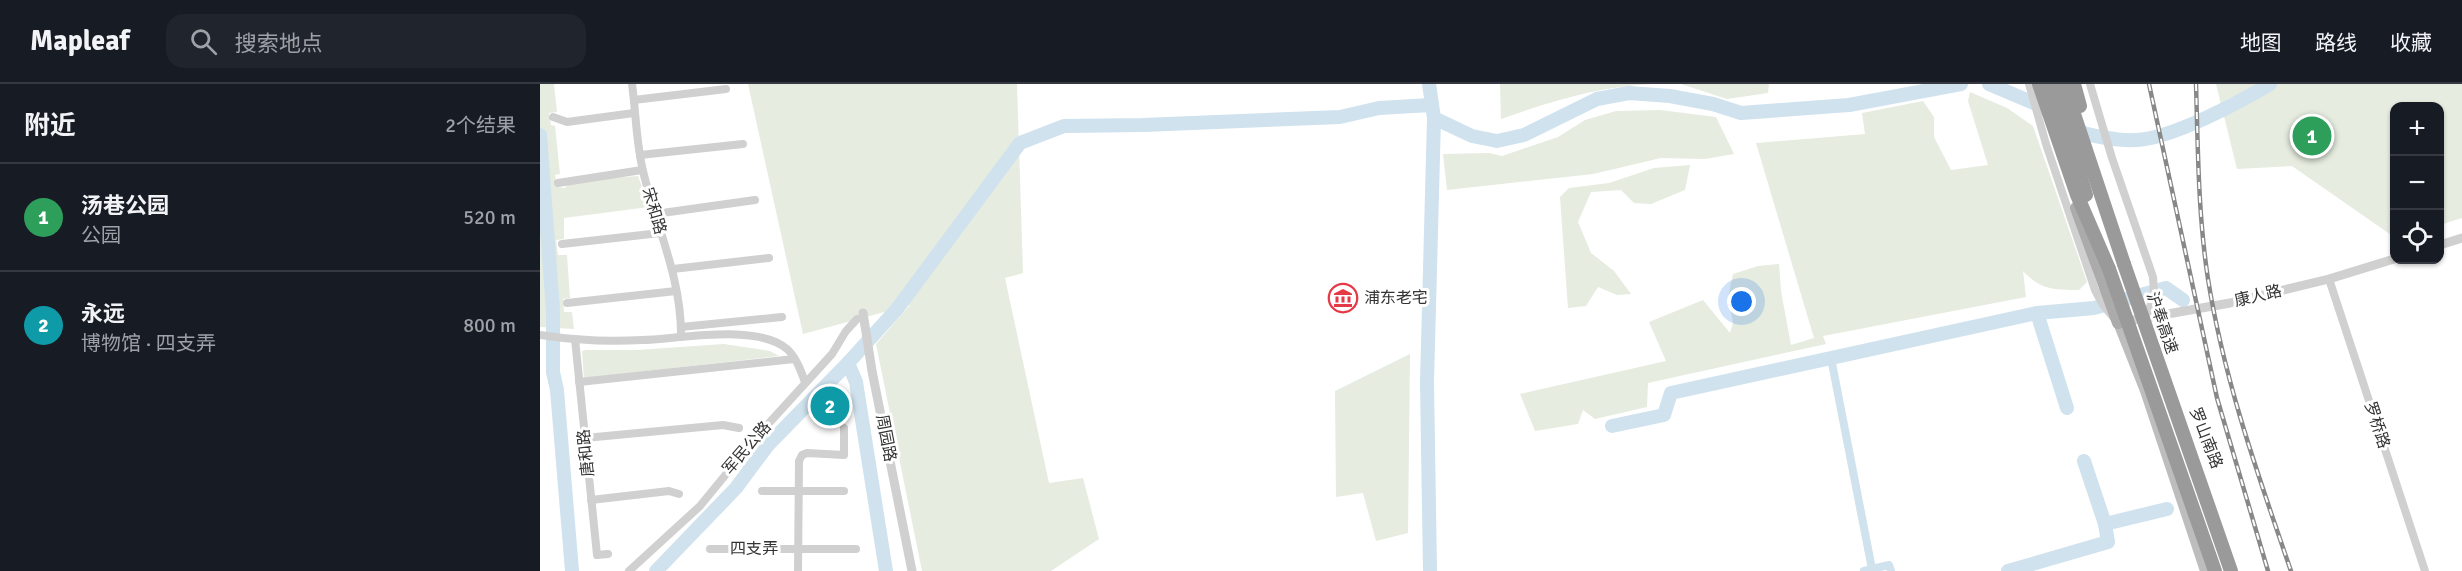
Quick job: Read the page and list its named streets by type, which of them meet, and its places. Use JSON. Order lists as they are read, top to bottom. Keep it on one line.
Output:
{"streets":{"highway":["沪奉高速"],"main road":["罗山南路"],"street":["宋和路","康人路","罗桥路","周园路","军民公路","唐和路","四支弄"]},"crossings":[["康人路","罗桥路"],["康人路","罗山南路"],["周园路","军民公路"]],"places":{"museum":["浦东老宅"]},"page":{"header":"Mapleaf","search":"搜索地点","nav":["地图","路线","收藏"],"heading":["附近","2个结果"],"map_buttons":["+","−"],"pins":["1","2"],"list":[{"mark":"1","name":"汤巷公园","note":"公园","value":"520 m"},{"mark":"2","name":"永远","note":"博物馆 · 四支弄","value":"800 m"}]}}
